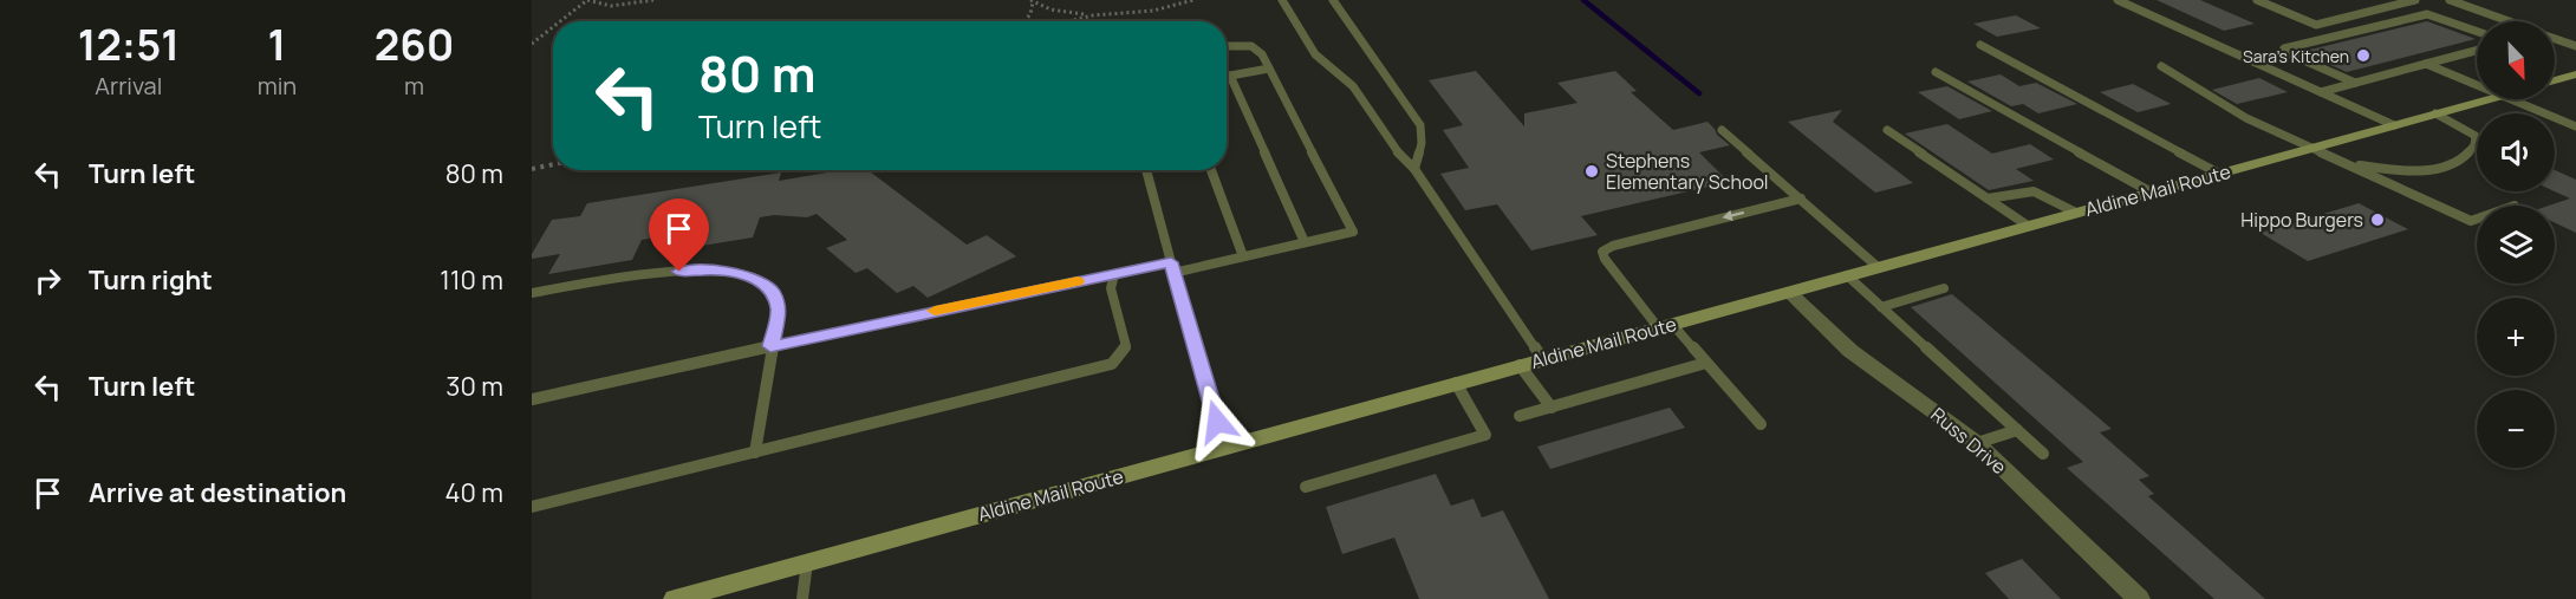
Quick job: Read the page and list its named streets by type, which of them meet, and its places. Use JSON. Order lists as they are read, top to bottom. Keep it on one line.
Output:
{"streets":{"main road":["Aldine Mail Route"],"street":["Russ Drive"]},"crossings":[["Aldine Mail Route","Russ Drive"]],"places":["Sara's Kitchen","Stephens Elementary School","Hippo Burgers"],"north":"bottom right","page":{"eta":["12:51","Arrival","1","min","260","m"],"map_buttons":["+","−"],"turn":["80 m","Turn left"],"list":[{"name":"Turn left","value":"80 m"},{"name":"Turn right","value":"110 m"},{"name":"Turn left","value":"30 m"},{"name":"Arrive at destination","value":"40 m"}]}}
